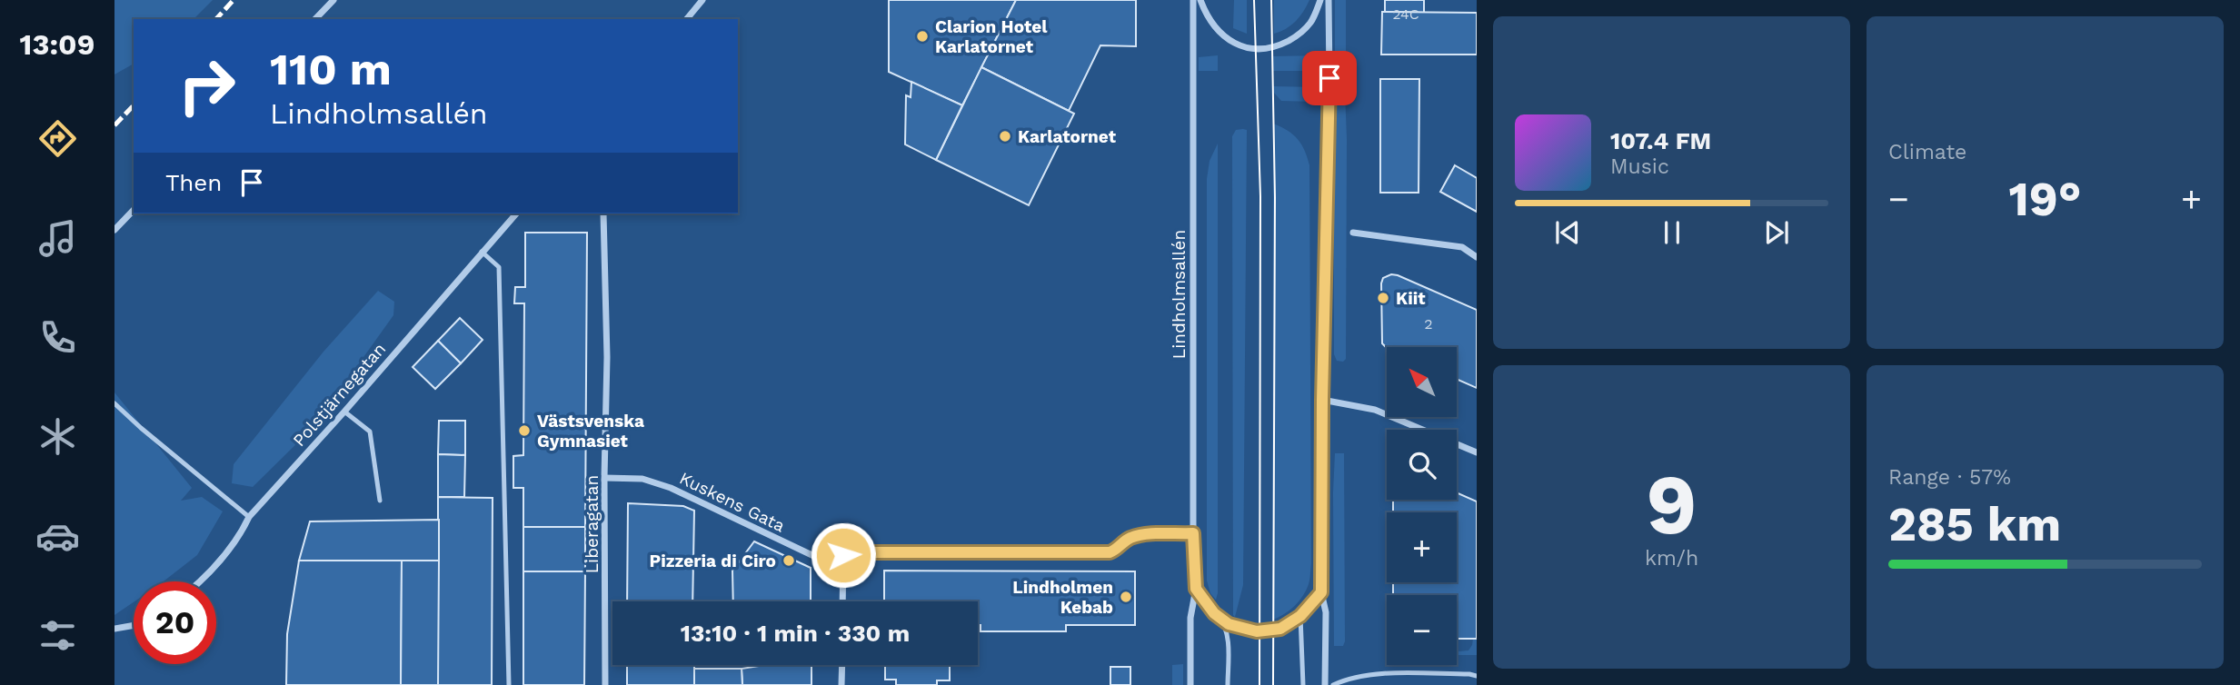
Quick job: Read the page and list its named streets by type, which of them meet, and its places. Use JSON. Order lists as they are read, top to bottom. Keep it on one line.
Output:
{"streets":{"street":["Lindholmsallén","Polstjärnegatan","Kuskens Gata","Liberagatan"]},"crossings":[["Kuskens Gata","Liberagatan"]],"places":["Clarion Hotel Karlatornet","Karlatornet","Kiit","Västsvenska Gymnasiet","Pizzeria di Ciro","Lindholmen Kebab"],"house_numbers":["24C","2"],"north":"top left","page":{"tabs":"13:09","tile":["Climate",["9","km/h"],["Range · 57%","285 km"]],"turn":["110 m","Lindholmsallén"],"song":["107.4 FM","Music"],"then":"Then","heat":["−","19°","+"],"map_buttons":["+","−"],"limit":"20","trip":"13:10 · 1 min · 330 m"}}
